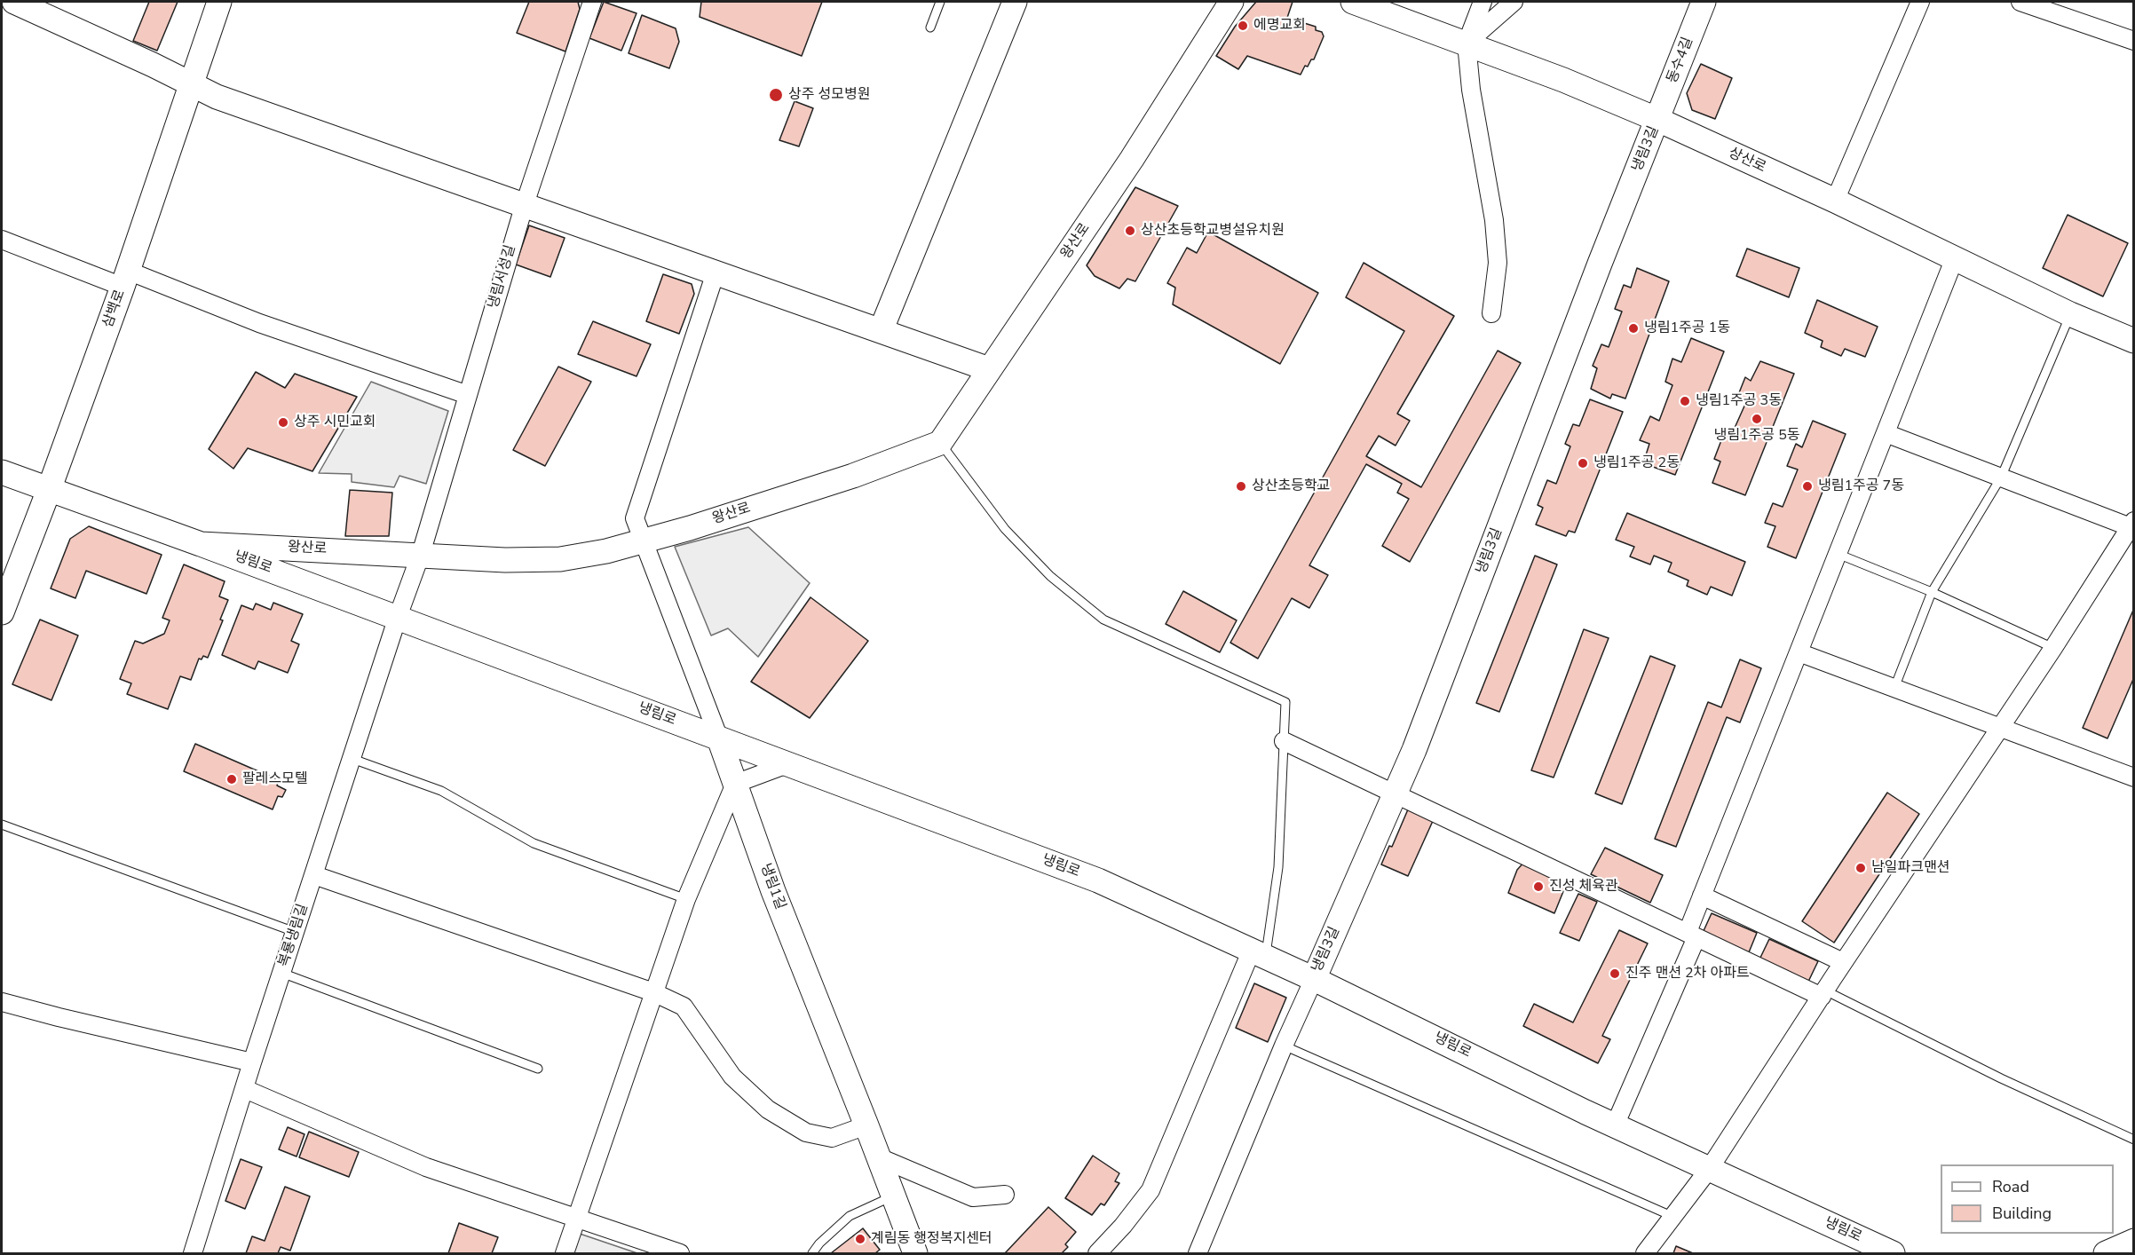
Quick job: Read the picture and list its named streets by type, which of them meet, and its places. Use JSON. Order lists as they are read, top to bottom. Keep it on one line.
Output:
{"streets":{"street":["동수4길","냉림3길","상산로","왕산로","냉림서성길","삼백로","냉림로","냉림1길","복룡냉림길"]},"crossings":[["동수4길","냉림3길"],["동수4길","상산로"],["냉림3길","상산로"],["냉림3길","냉림로"],["왕산로","냉림서성길"],["왕산로","삼백로"],["왕산로","냉림로"],["왕산로","냉림1길"],["냉림서성길","냉림로"],["냉림서성길","복룡냉림길"],["냉림로","냉림1길"],["냉림로","복룡냉림길"]],"places":["에명교회","상주 성모병원","상산초등학교병설유치원","냉림1주공 1동","냉림1주공 3동","냉림1주공 5동","상주 시민교회","냉림1주공 2동","상산초등학교","냉림1주공 7동","팔레스모텔","남일파크맨션","진성 체육관","진주 맨션 2차 아파트","계림동 행정복지센터"],"legend":["Road","Building"]}
